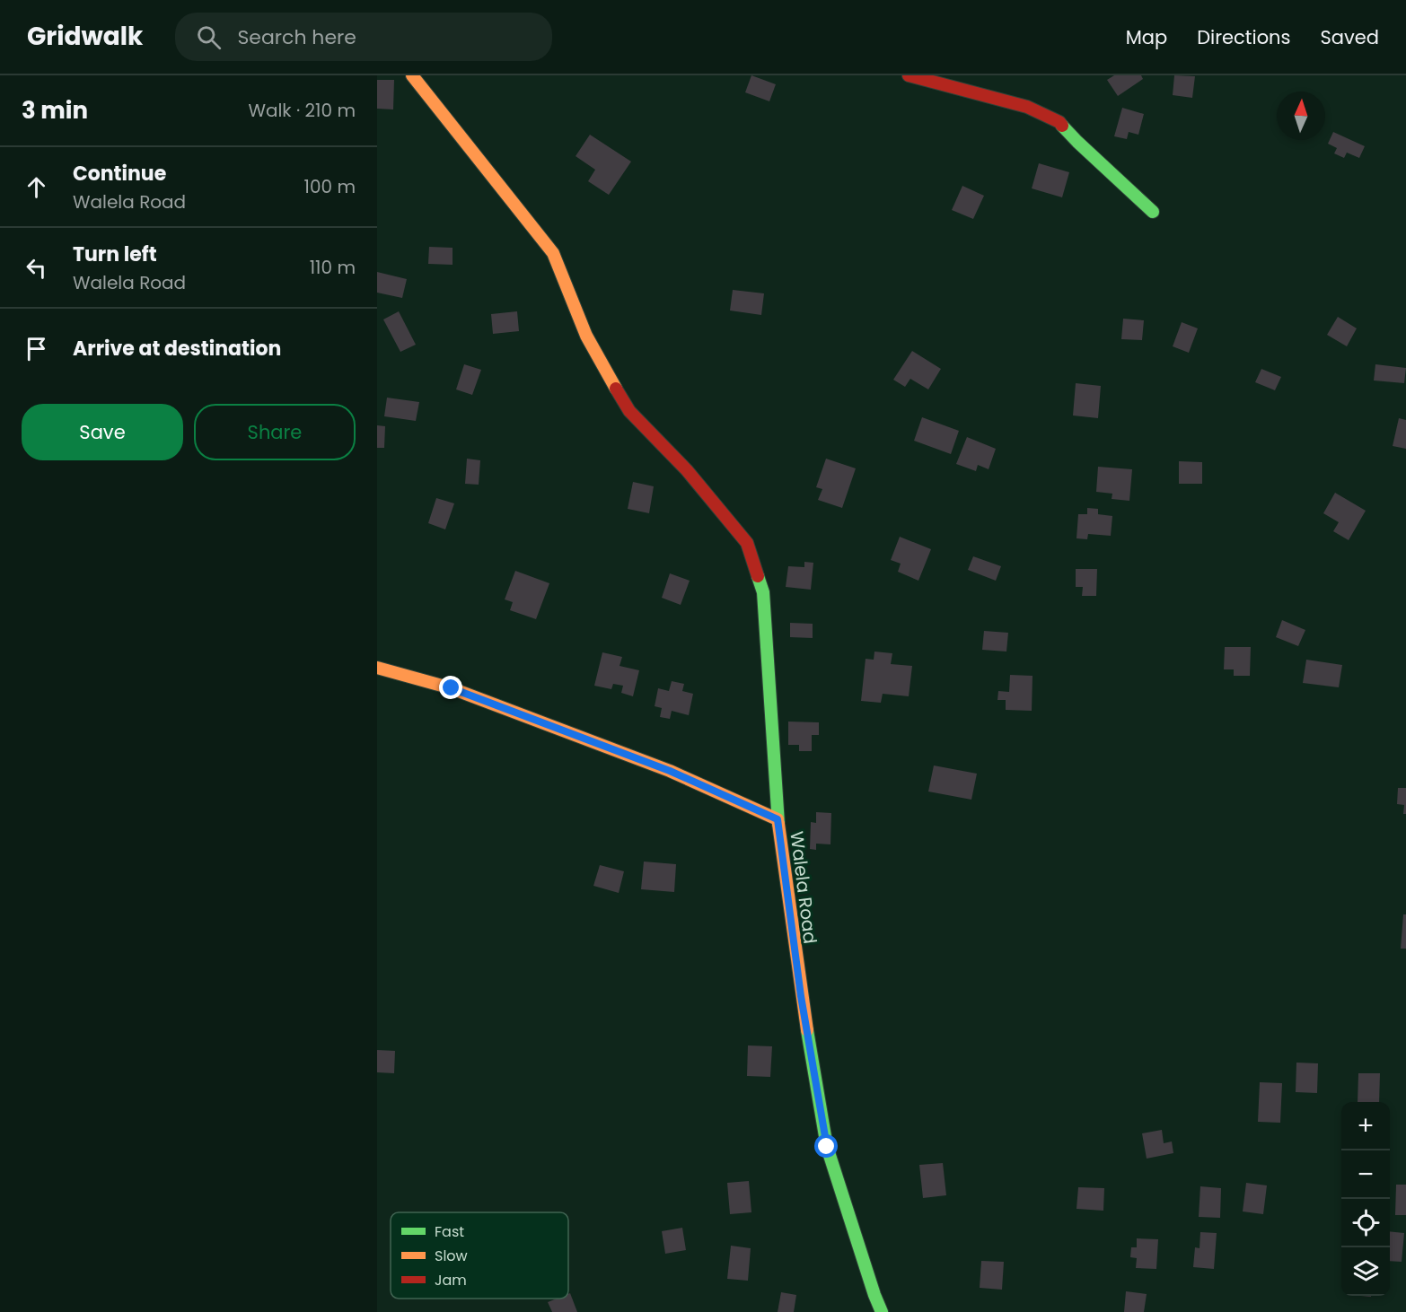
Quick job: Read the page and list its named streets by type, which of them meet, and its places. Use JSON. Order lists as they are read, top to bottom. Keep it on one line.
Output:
{"streets":{"street":["Walela Road"]},"legend":["Fast","Slow","Jam"],"north":"top","page":{"header":"Gridwalk","search":"Search here","nav":["Map","Directions","Saved"],"heading":["3 min","Walk · 210 m"],"list":[["Continue","Walela Road","100 m"],["Turn left","Walela Road","110 m"],"Arrive at destination"],"buttons":["Save","Share"],"map_buttons":["+","−"]}}
